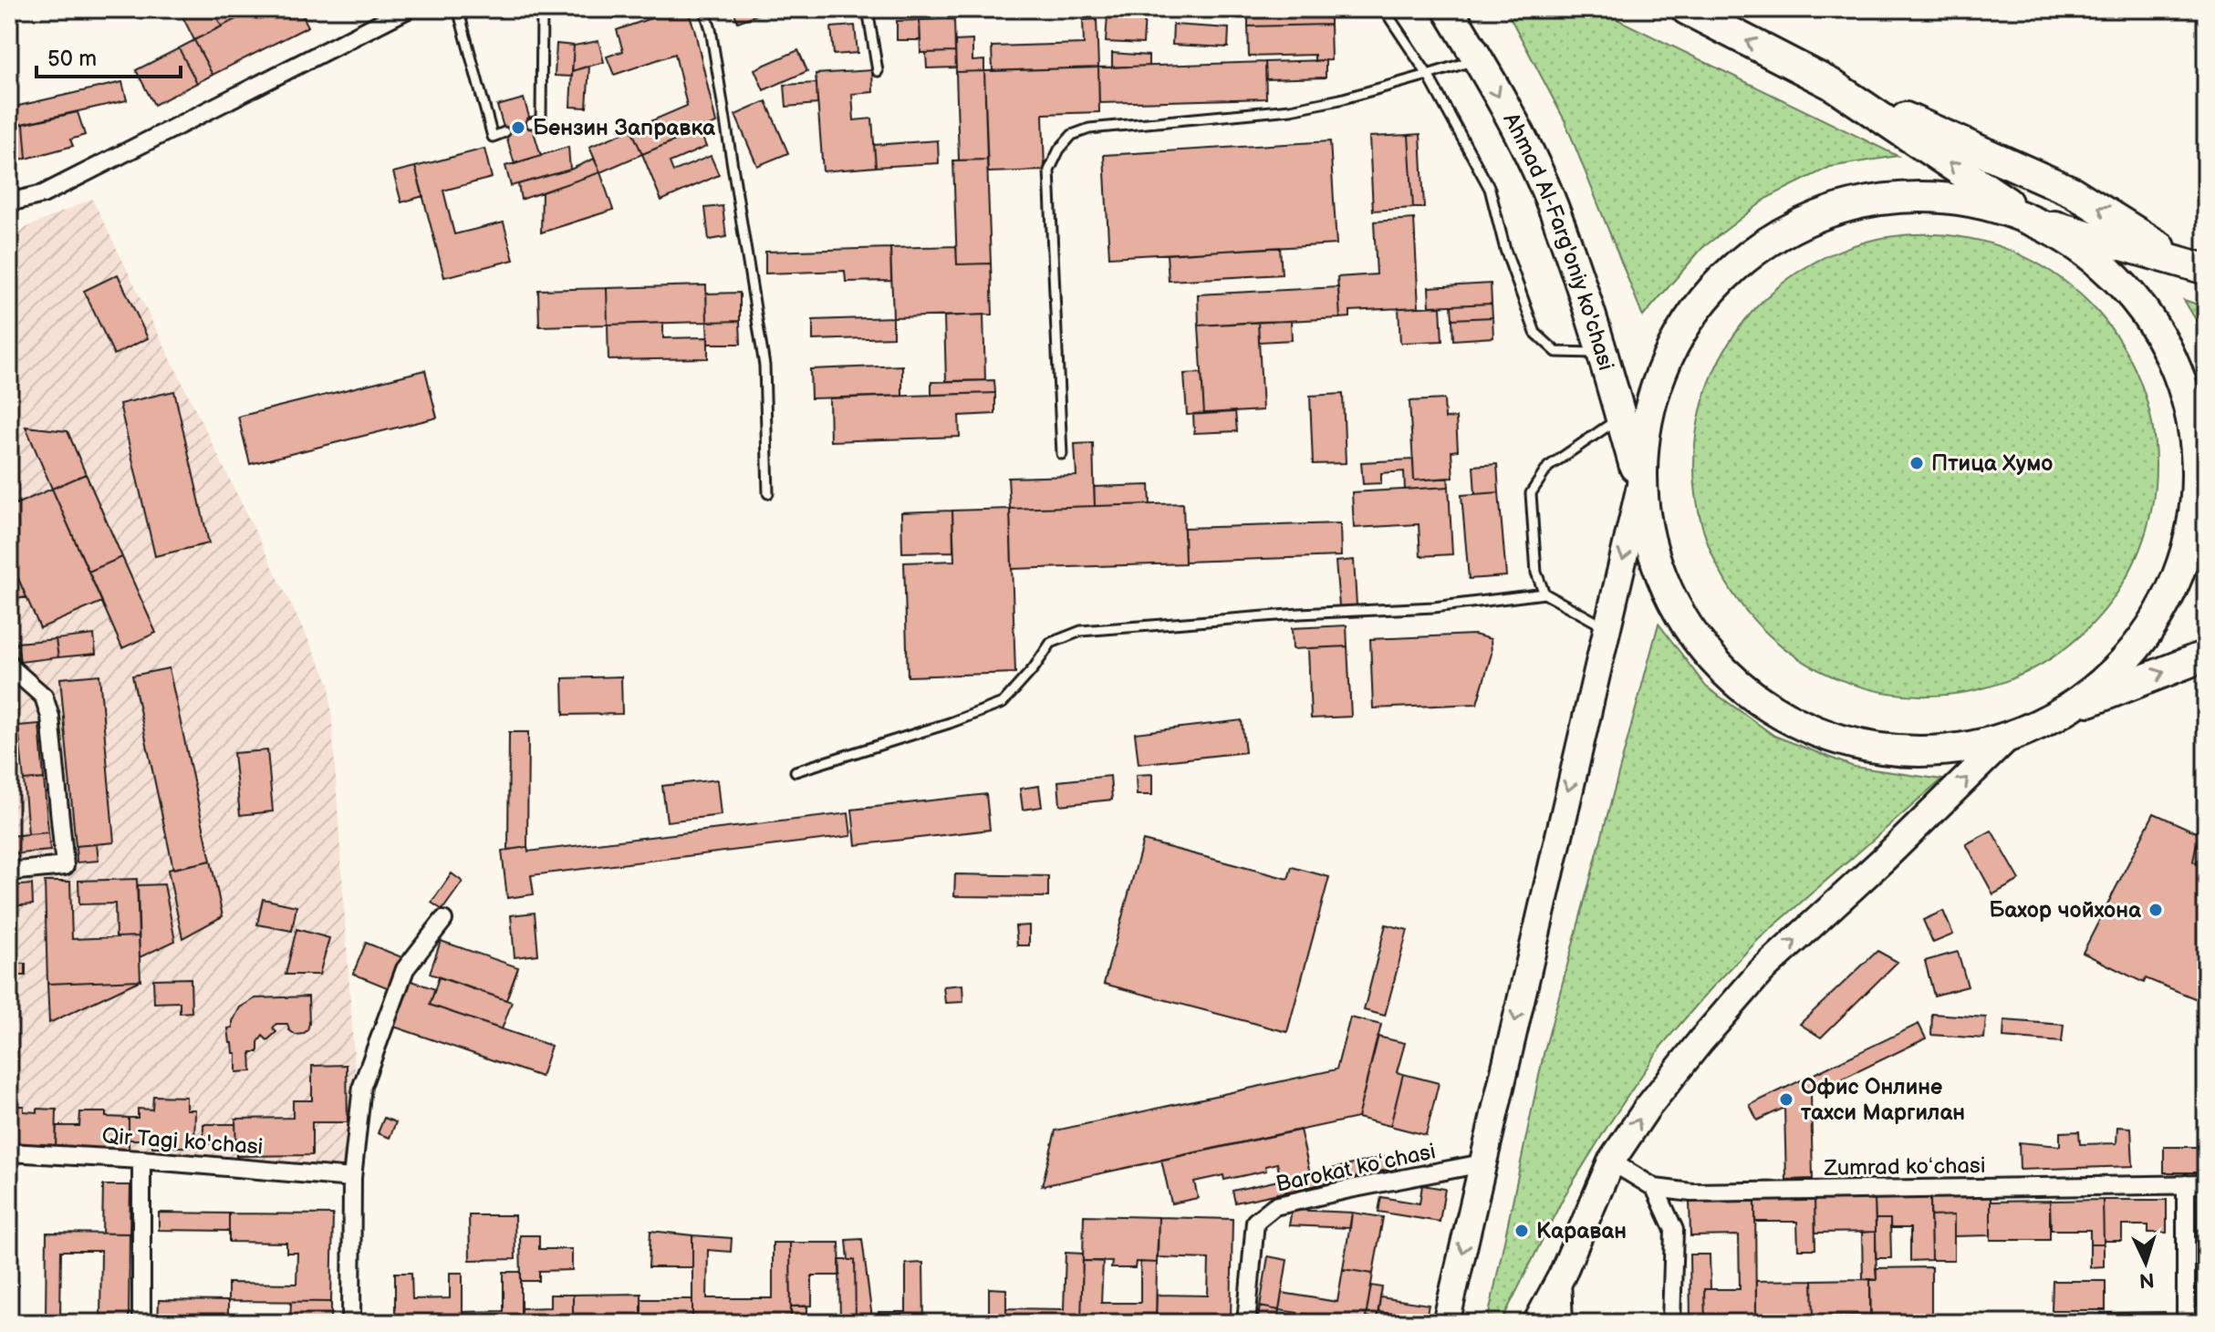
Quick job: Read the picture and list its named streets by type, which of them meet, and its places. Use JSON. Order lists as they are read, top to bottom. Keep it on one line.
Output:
{"streets":{"highway":["Ahmad Al-Farg'oniy ko'chasi"],"street":["Qir Tagi ko'chasi","Zumrad koʻchasi","Barokat koʻchasi"]},"one_way":["Ahmad Al-Farg'oniy ko'chasi"],"places":["Бензин Заправка","Птица Хумо","Бахор чойхона","Офис Онлине тахси Маргилан","Караван"],"scale_bar":"50 m","north":"bottom"}
